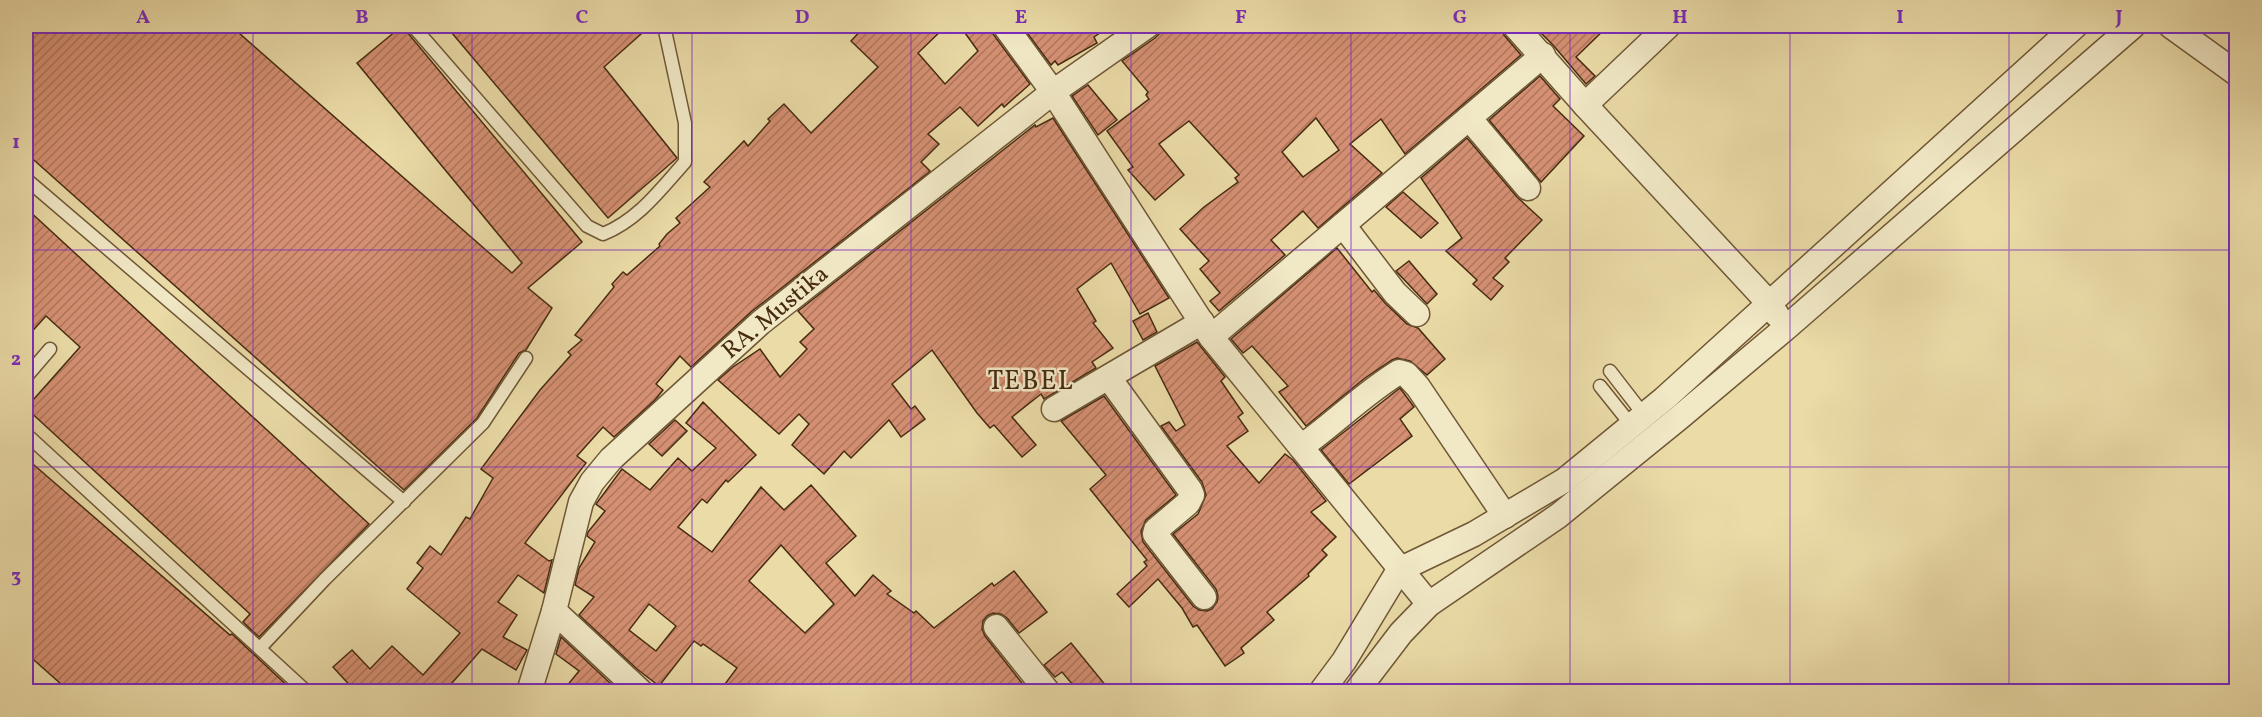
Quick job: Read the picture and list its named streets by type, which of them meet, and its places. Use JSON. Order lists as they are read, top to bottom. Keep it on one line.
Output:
{"streets":{"street":["RA. Mustika"]},"districts":["TEBEL"],"grid":{"columns":["A","B","C","D","E","F","G","H","I","J"],"rows":["1","2","3"]}}
